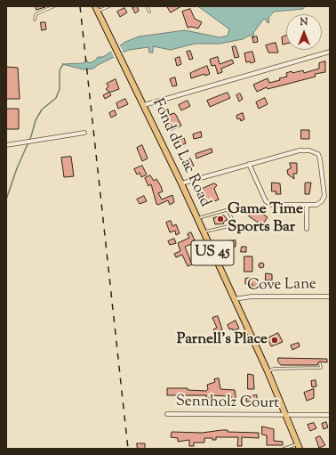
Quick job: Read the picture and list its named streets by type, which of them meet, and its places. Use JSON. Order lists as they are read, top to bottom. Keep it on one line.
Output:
{"streets":{"main road":["Fond du Lac Road","US 45"],"street":["Cove Lane","Sennholz Court"]},"crossings":[["Fond du Lac Road","Cove Lane"],["Fond du Lac Road","Sennholz Court"]],"places":["Game Time Sports Bar","Parnell's Place"],"north":"top"}
